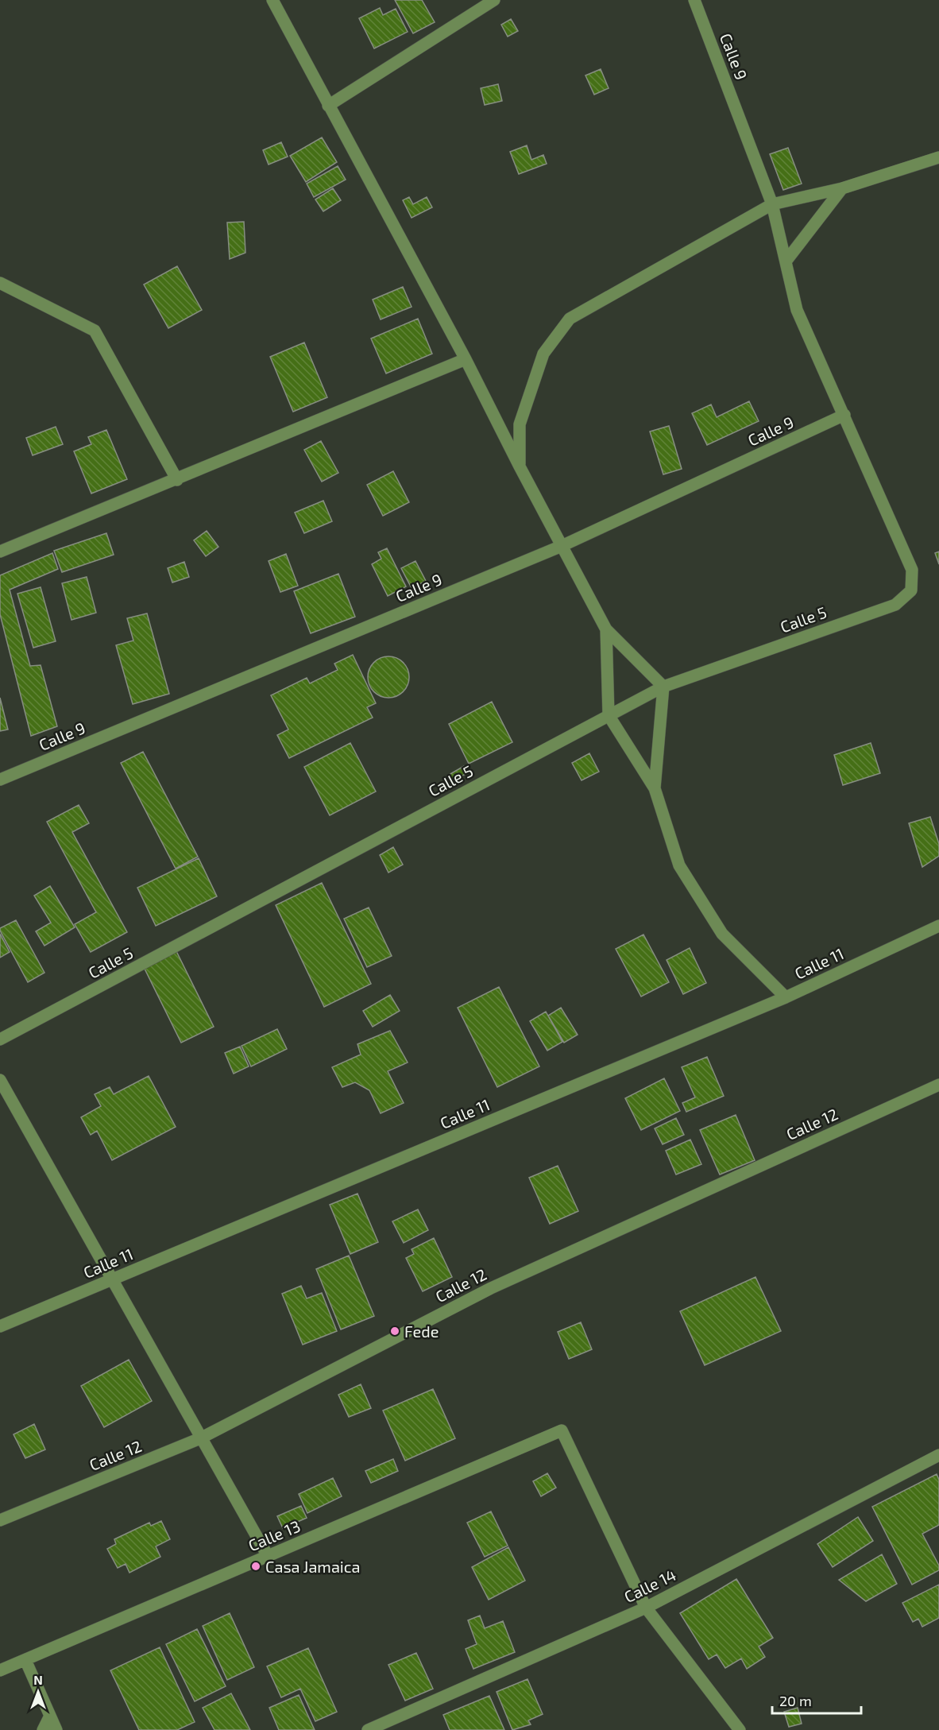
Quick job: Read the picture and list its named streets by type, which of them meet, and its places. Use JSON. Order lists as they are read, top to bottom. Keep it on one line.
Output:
{"streets":{"street":["Calle 9","Calle 5","Calle 11","Calle 12","Calle 13","Calle 14"]},"crossings":[["Calle 9","Calle 5"],["Calle 13","Calle 14"]],"places":["Fede","Casa Jamaica"],"scale_bar":"20 m","north":"top"}
